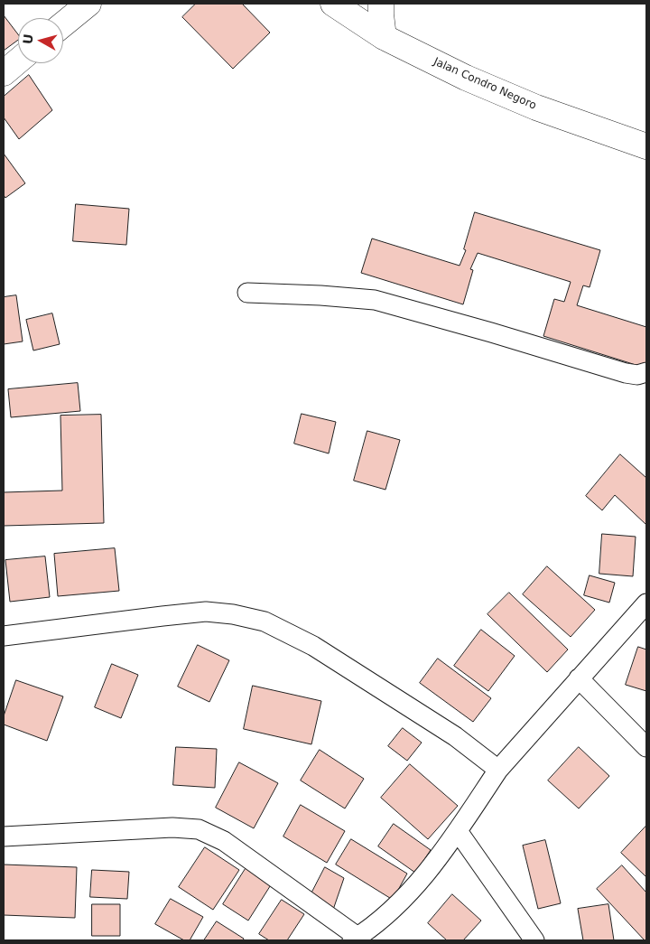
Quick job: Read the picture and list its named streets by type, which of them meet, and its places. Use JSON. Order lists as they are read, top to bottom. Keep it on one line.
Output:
{"streets":{"main road":["Jalan Condro Negoro"]},"north":"left"}
